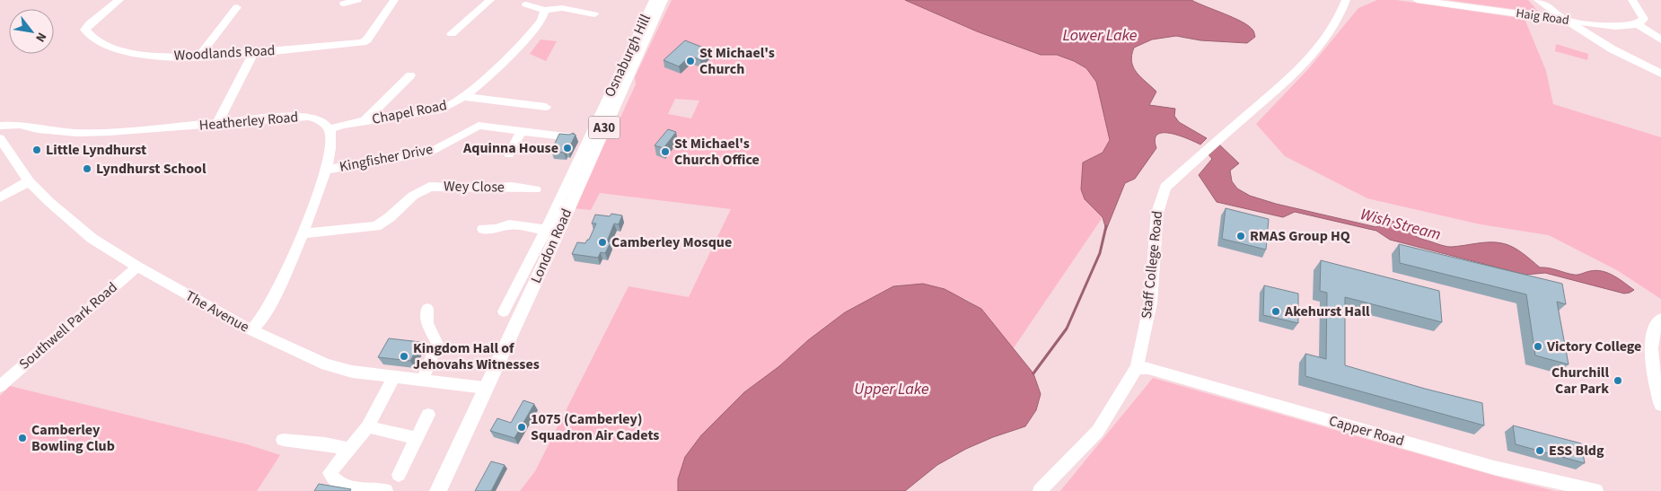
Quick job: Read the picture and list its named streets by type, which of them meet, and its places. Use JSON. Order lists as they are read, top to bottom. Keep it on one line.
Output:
{"streets":{"main road":["A30","London Road"],"street":["Haig Road","Woodlands Road","Osnaburgh Hill","Chapel Road","Heatherley Road","Kingfisher Drive","Wey Close","Staff College Road","The Avenue","Southwell Park Road","Capper Road"]},"crossings":[["Osnaburgh Hill","London Road"],["Chapel Road","Heatherley Road"],["London Road","The Avenue"],["Staff College Road","Capper Road"],["The Avenue","Southwell Park Road"]],"water":["Lower Lake","Wish Stream","Upper Lake"],"places":["St Michael's Church","Aquinna House","Little Lyndhurst","St Michael's Church Office","Lyndhurst School","RMAS Group HQ","Camberley Mosque","Akehurst Hall","Victory College","Kingdom Hall of Jehovahs Witnesses","Churchill Car Park","1075 (Camberley) Squadron Air Cadets","Camberley Bowling Club","ESS Bldg"],"north":"bottom right"}
